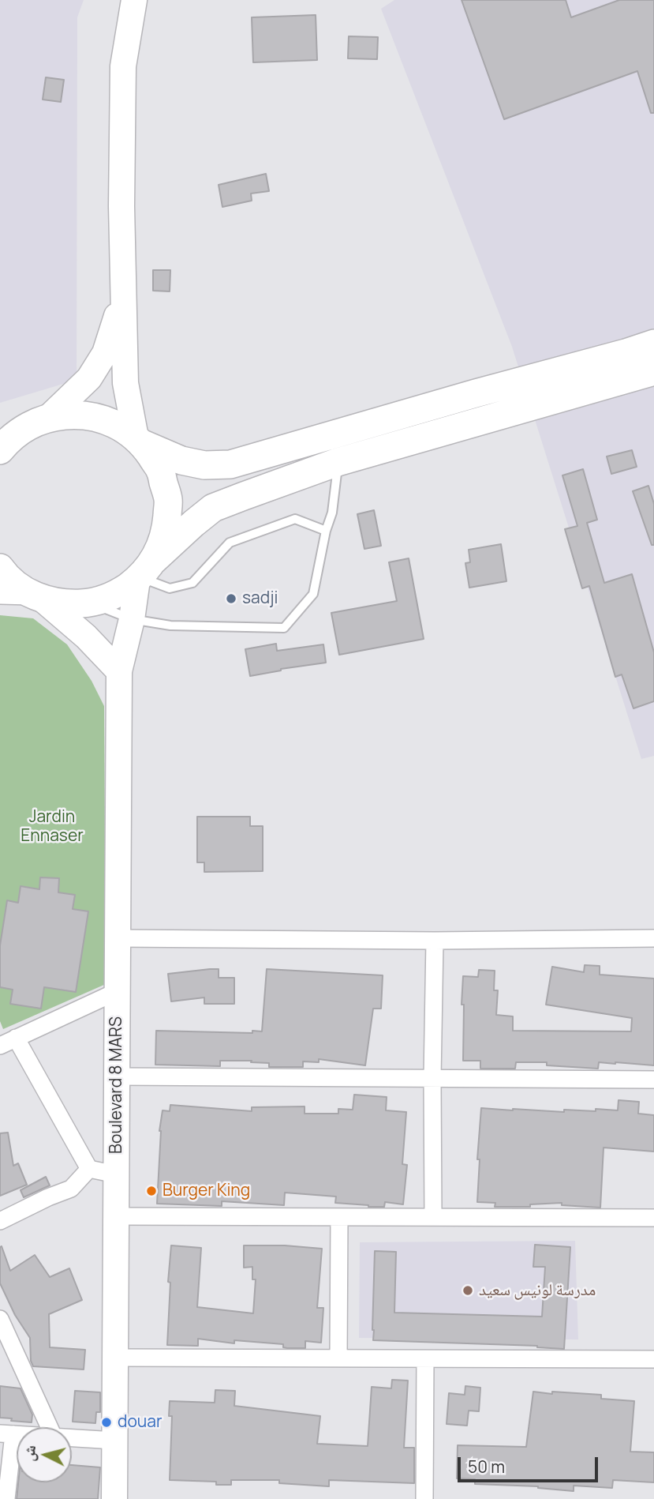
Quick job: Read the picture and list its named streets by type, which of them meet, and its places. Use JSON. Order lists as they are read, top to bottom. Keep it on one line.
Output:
{"streets":{"main road":["Boulevard 8 MARS"]},"parks":["Jardin Ennaser"],"places":["sadji","Burger King","مدرسة لونيس سعيد","douar"],"scale_bar":"50 m","north":"left"}
